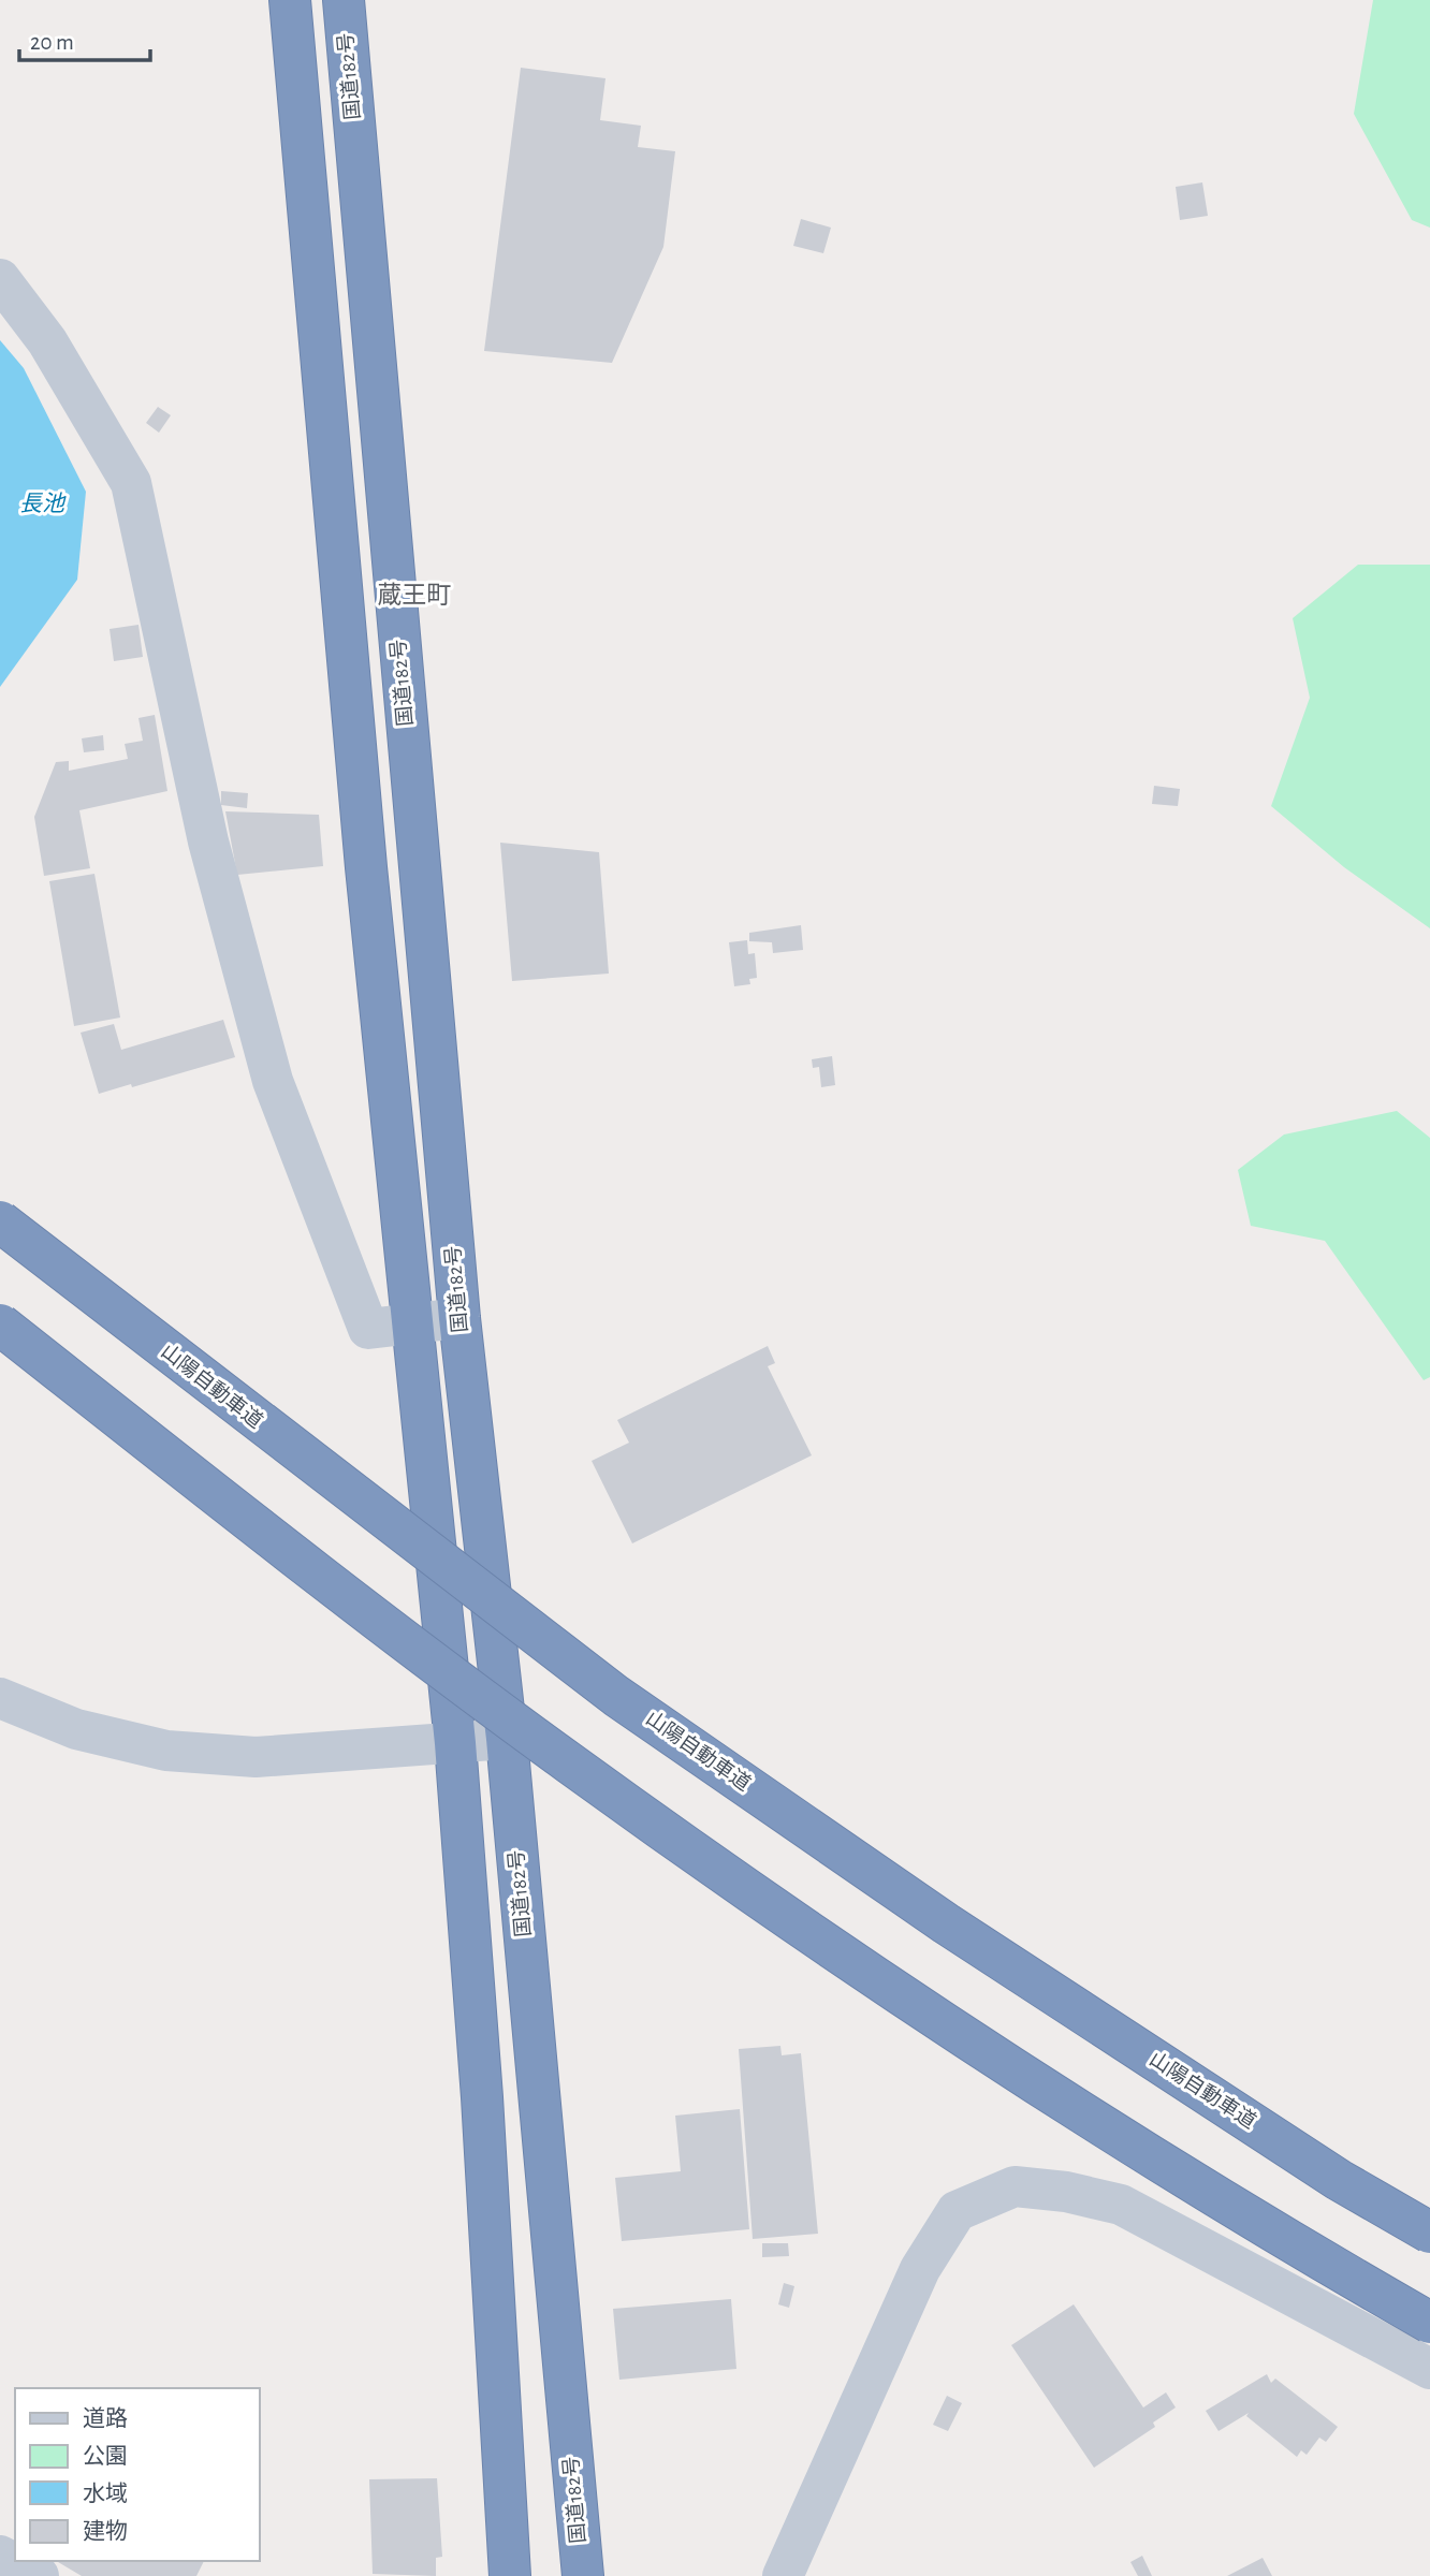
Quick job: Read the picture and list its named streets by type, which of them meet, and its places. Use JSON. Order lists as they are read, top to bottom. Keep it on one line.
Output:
{"streets":{"highway":["国道182号","山陽自動車道"]},"districts":["蔵王町"],"water":["長池"],"legend":["道路","公園","水域","建物"],"scale_bar":"20 m"}
